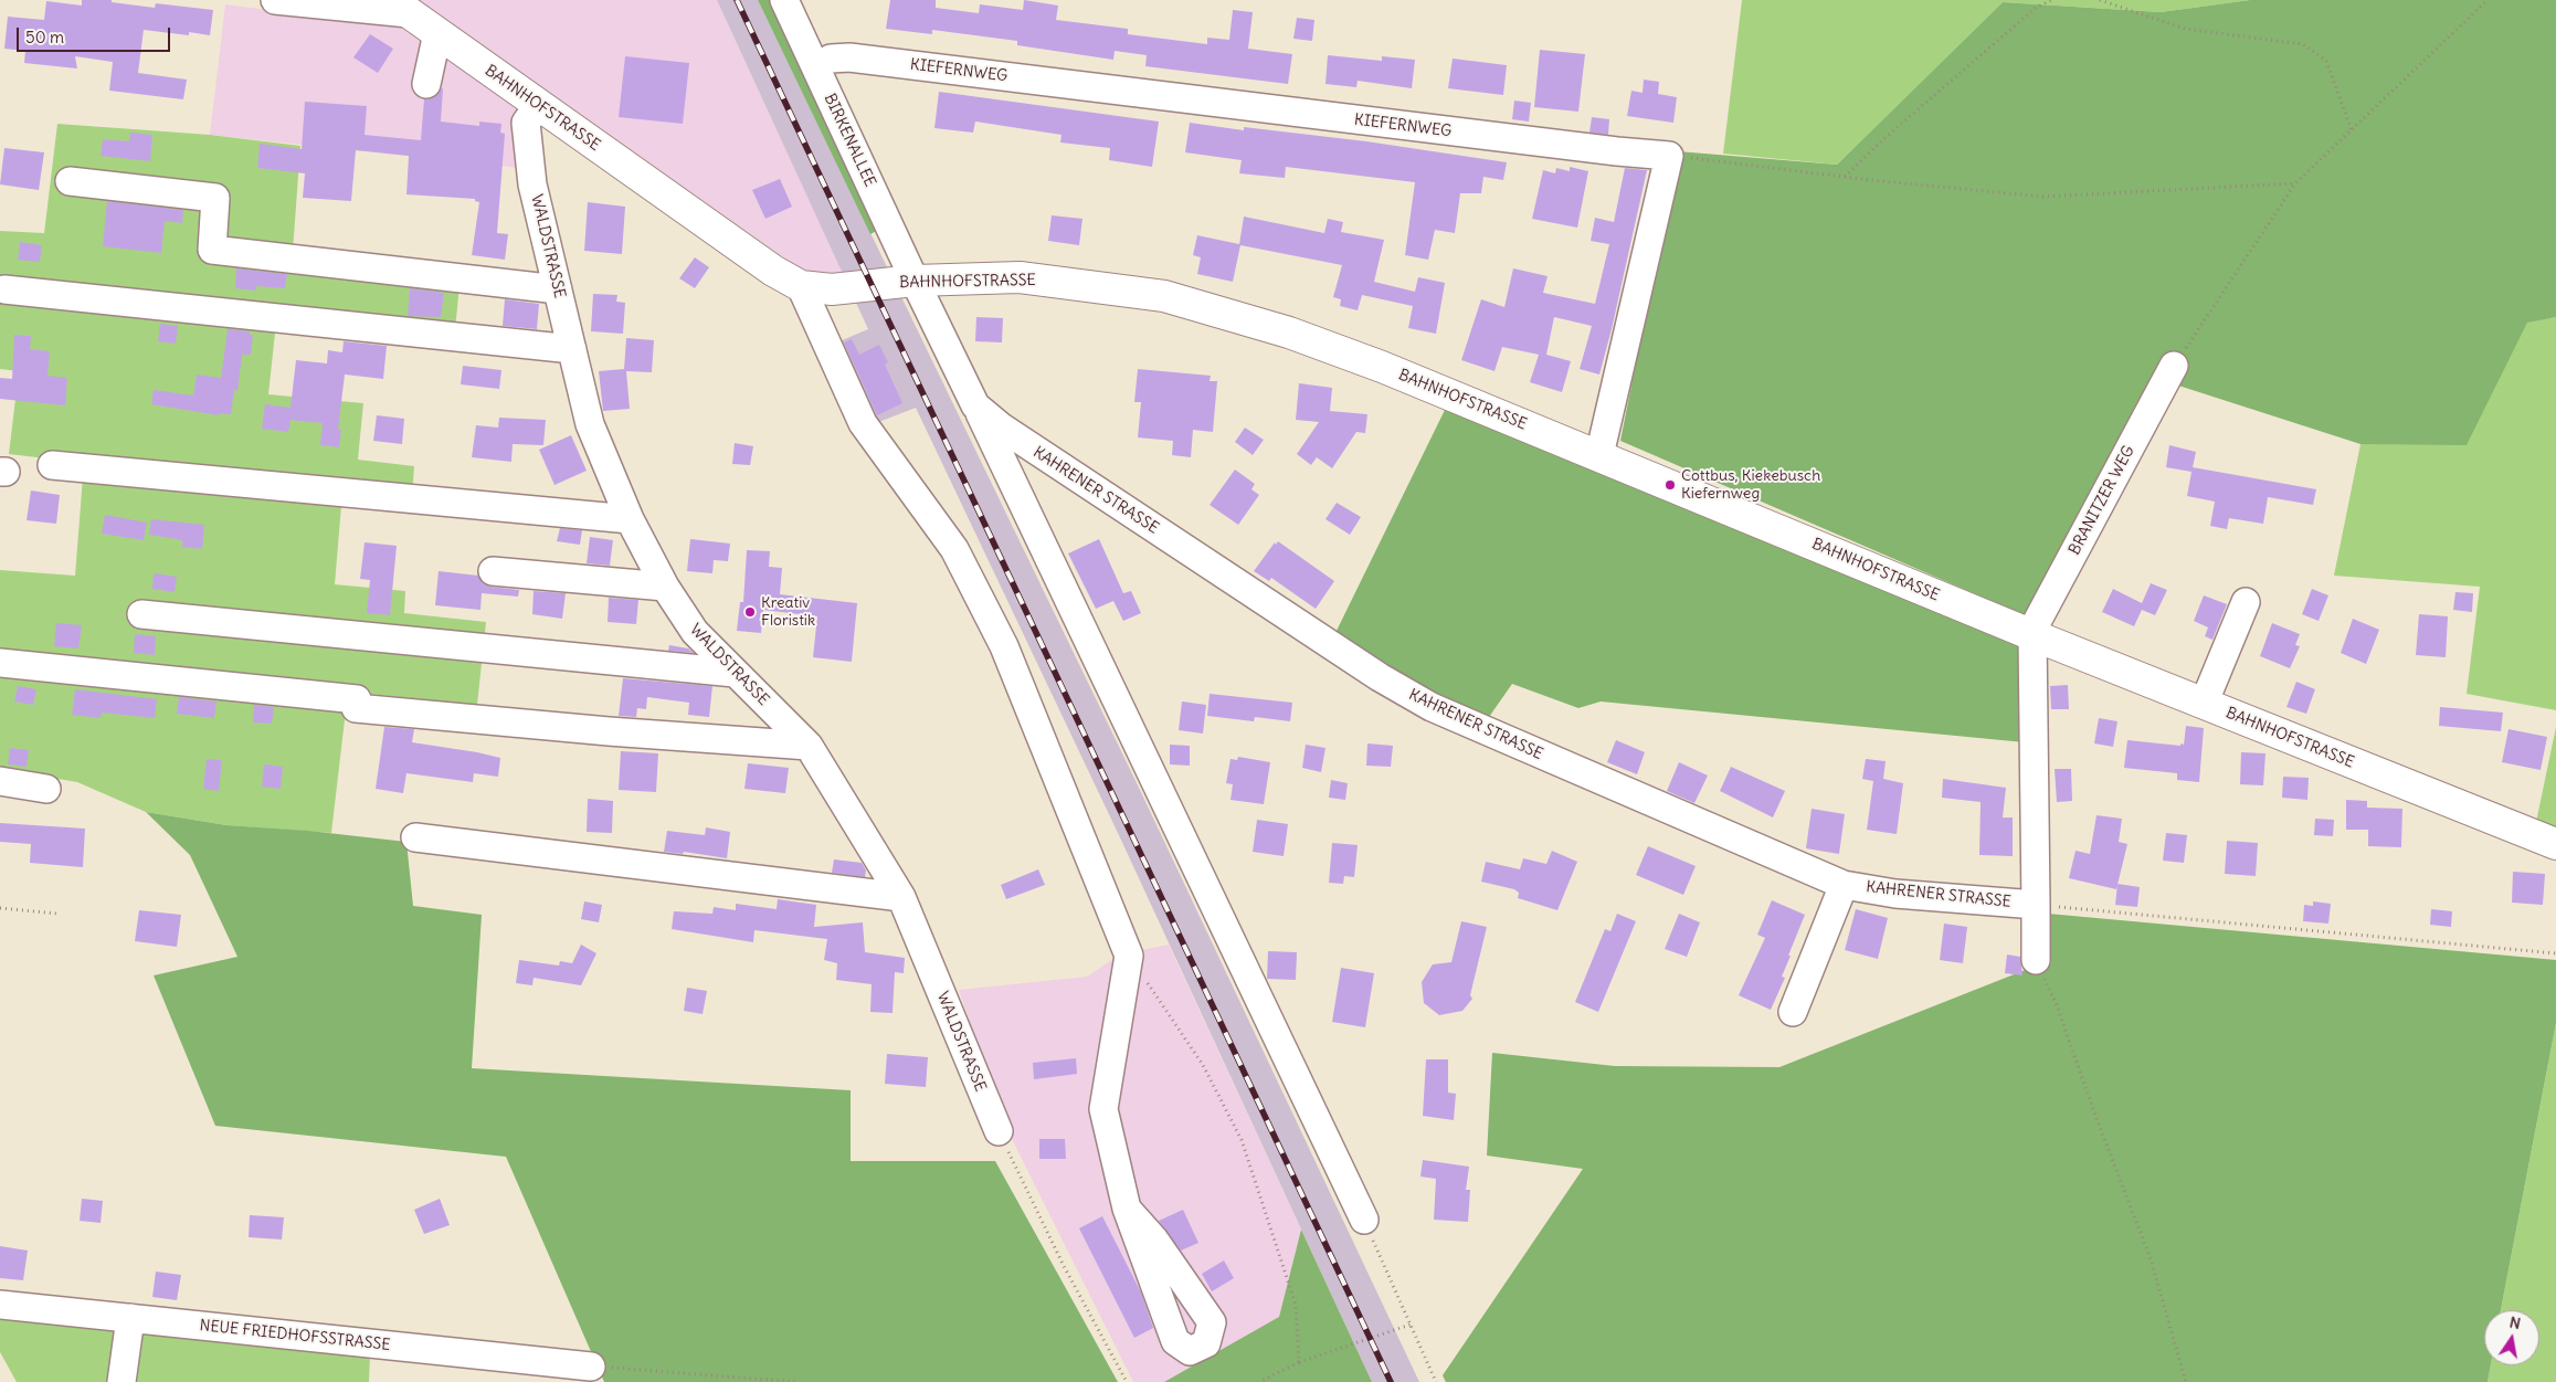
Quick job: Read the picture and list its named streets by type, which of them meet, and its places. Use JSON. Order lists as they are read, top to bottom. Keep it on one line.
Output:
{"streets":{"main road":["BAHNHOFSTRASSE"],"street":["KIEFERNWEG","BIRKENALLEE","WALDSTRASSE","KAHRENER STRASSE","BRANITZER WEG","NEUE FRIEDHOFSSTRASSE"]},"crossings":[["BAHNHOFSTRASSE","BIRKENALLEE"],["BAHNHOFSTRASSE","WALDSTRASSE"],["BAHNHOFSTRASSE","KAHRENER STRASSE"],["BAHNHOFSTRASSE","BRANITZER WEG"],["BIRKENALLEE","KAHRENER STRASSE"]],"places":["Cottbus, Kiekebusch Kiefernweg","Kreativ Floristik"],"scale_bar":"50 m","north":"top"}
